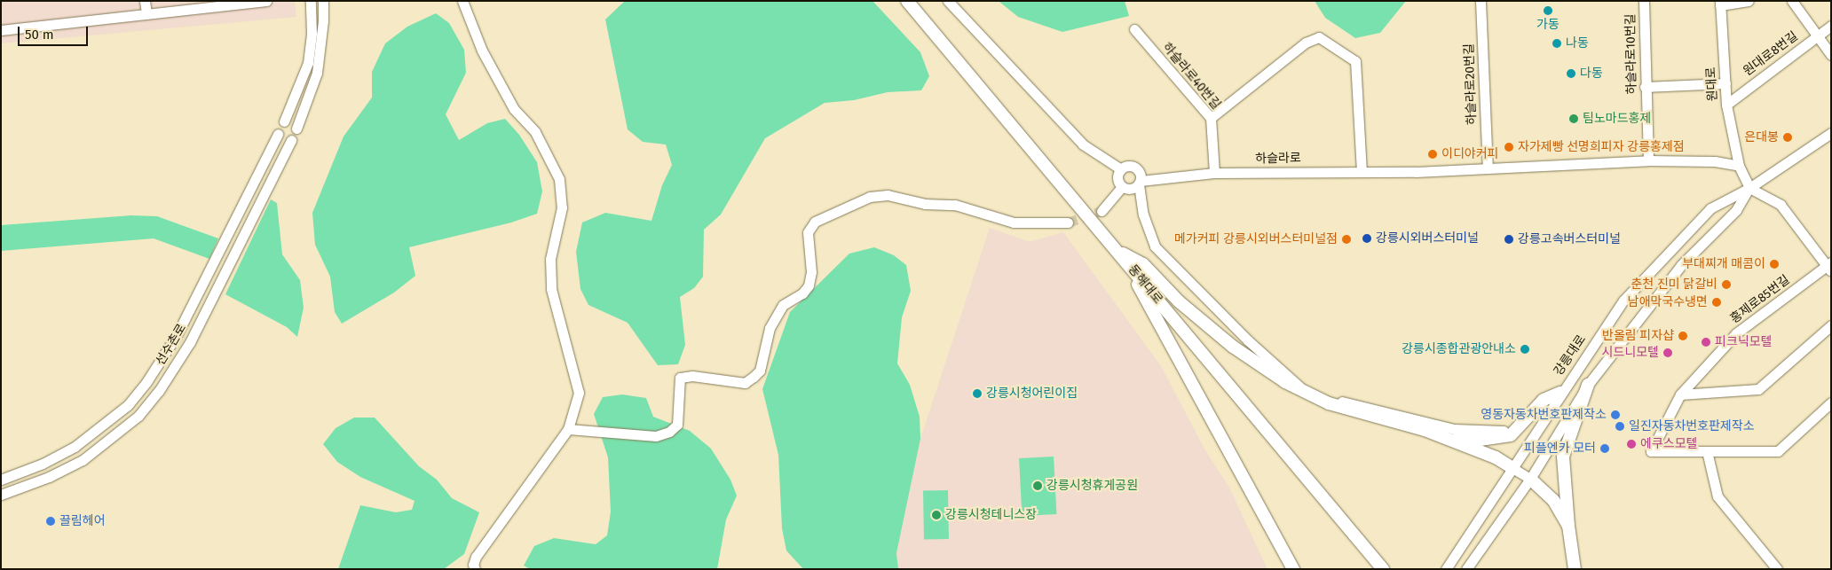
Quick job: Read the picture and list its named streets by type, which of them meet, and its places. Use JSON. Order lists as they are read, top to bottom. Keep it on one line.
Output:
{"streets":{"main road":["동해대로"],"street":["하슬라로10번길","원대로8번길","하슬라로40번길","하슬라로20번길","원대로","하슬라로","홍제로85번길","선수촌로","강릉대로"]},"crossings":[["하슬라로10번길","하슬라로"],["원대로8번길","원대로"],["하슬라로40번길","하슬라로"],["하슬라로20번길","하슬라로"],["원대로","하슬라로"],["원대로","강릉대로"]],"places":["가동","나동","다동","팀노마드홍제","은대봉","자가제빵 선명희피자 강릉홍제점","이디야커피","강릉시외버스터미널","메가커피 강릉시외버스터미널점","강릉고속버스터미널","부대찌개 매콤이","춘천 진미 닭갈비","남애막국수냉면","반올림 피자샵","피크닉모텔","강릉시종합관광안내소","시드니모텔","강릉시청어린이집","영동자동차번호판제작소","일진자동차번호판제작소","에쿠스모텔","피플엔카 모터","강릉시청휴게공원","강릉시청테니스장","끌림헤어"],"scale_bar":"50 m"}
